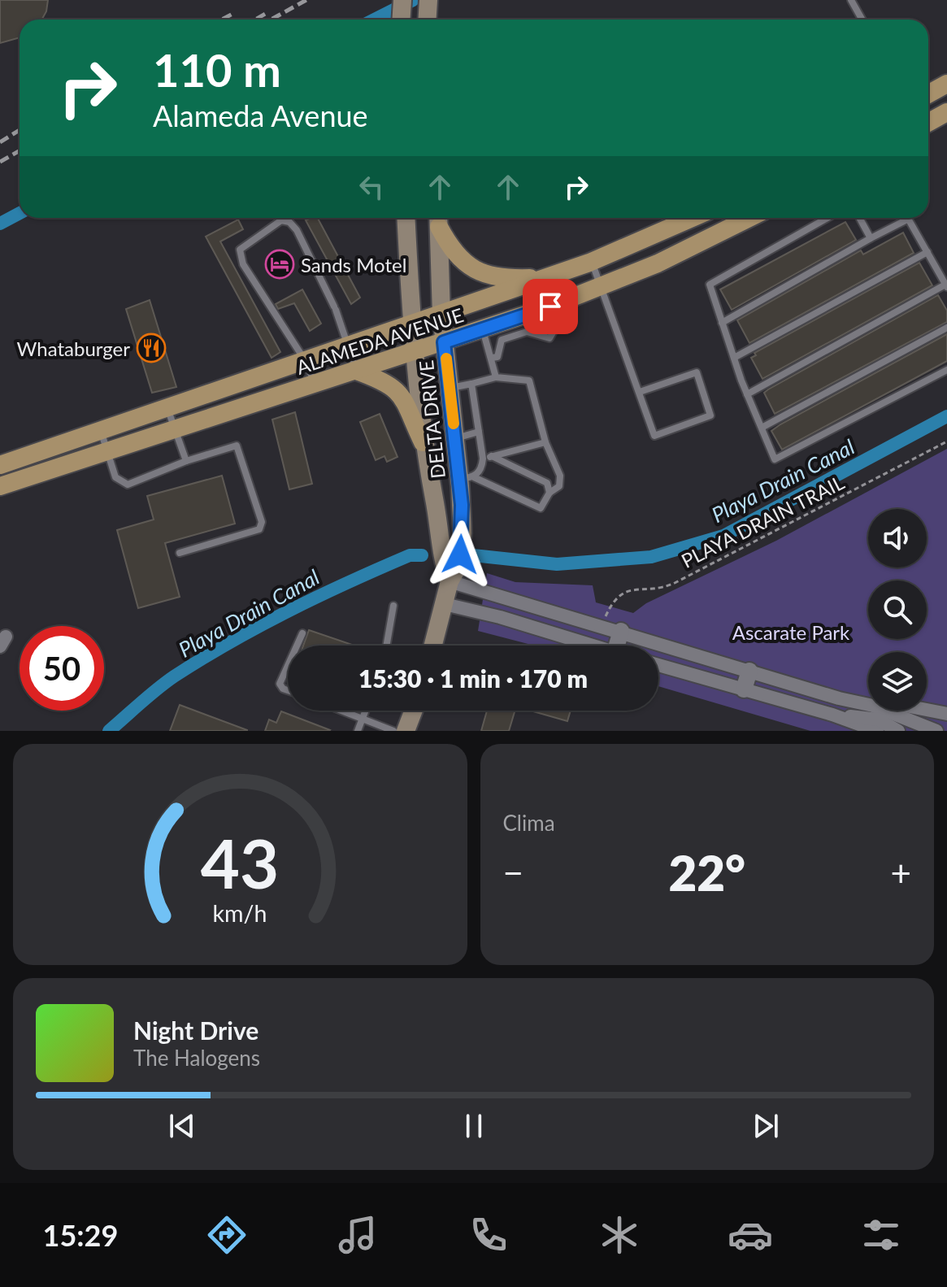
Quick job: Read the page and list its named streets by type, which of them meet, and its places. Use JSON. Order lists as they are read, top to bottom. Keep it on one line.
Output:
{"streets":{"main road":["ALAMEDA AVENUE","DELTA DRIVE"],"path":["PLAYA DRAIN TRAIL"]},"crossings":[["ALAMEDA AVENUE","DELTA DRIVE"]],"water":["Playa Drain Canal"],"parks":["Ascarate Park"],"places":{"hotel":["Sands Motel"],"restaurant":["Whataburger"]},"page":{"turn":["110 m","Alameda Avenue"],"limit":"50","trip":"15:30 · 1 min · 170 m","tile":"Clima","heat":["−","22°","+"],"song":["Night Drive","The Halogens"],"tabs":"15:29","gauge":["43","km/h"]}}
